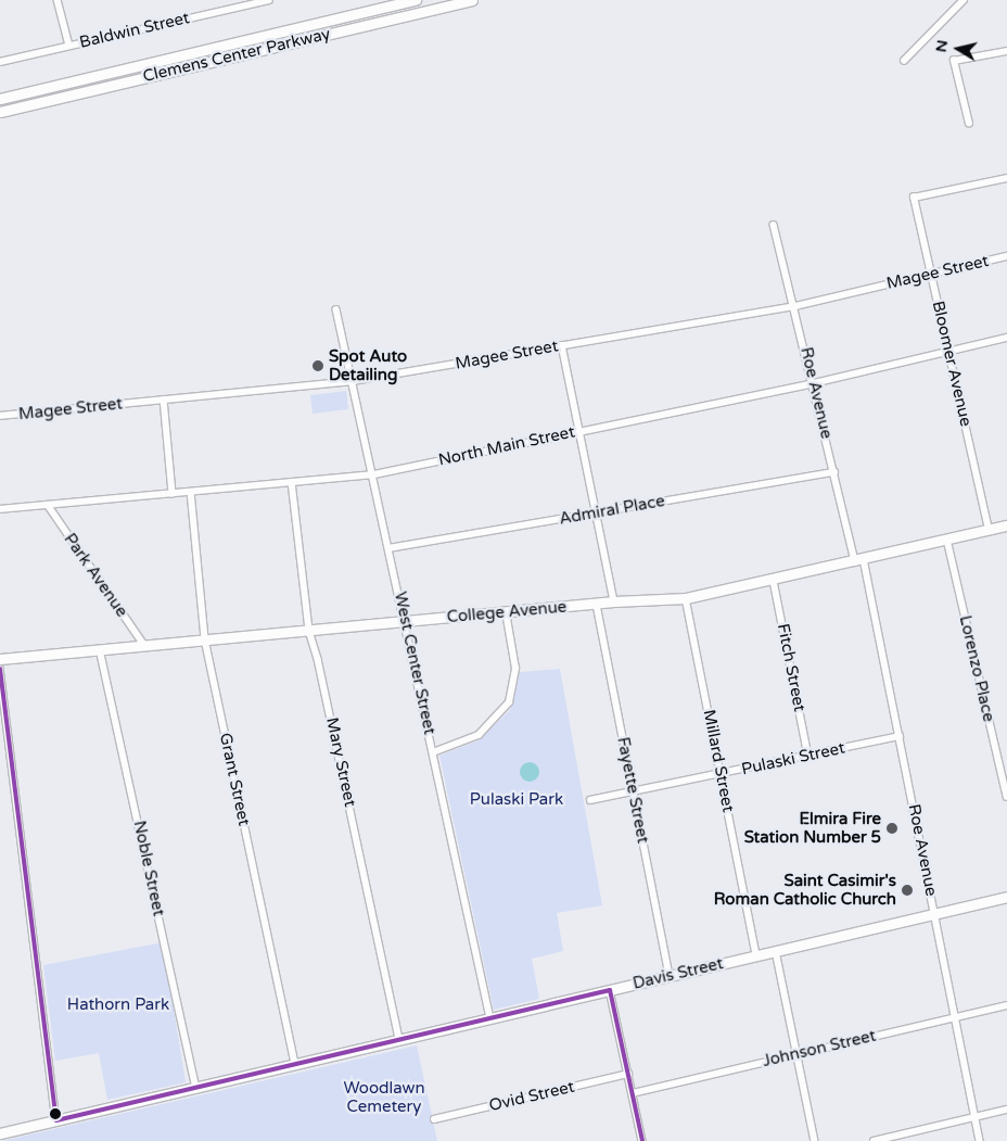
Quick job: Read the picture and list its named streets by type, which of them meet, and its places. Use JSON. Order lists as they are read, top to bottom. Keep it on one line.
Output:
{"streets":{"main road":["Clemens Center Parkway","College Avenue","Davis Street"],"street":["Baldwin Street","Magee Street","Bloomer Avenue","Roe Avenue","North Main Street","Admiral Place","Park Avenue","West Center Street","Fitch Street","Lorenzo Place","Pulaski Street","Millard Street","Mary Street","Grant Street","Fayette Street","Noble Street","Johnson Street","Ovid Street"]},"crossings":[["Magee Street","Bloomer Avenue"],["Magee Street","Roe Avenue"],["Magee Street","West Center Street"],["Bloomer Avenue","North Main Street"],["Bloomer Avenue","College Avenue"],["Roe Avenue","North Main Street"],["Roe Avenue","Admiral Place"],["Roe Avenue","College Avenue"],["Roe Avenue","Pulaski Street"],["Roe Avenue","Davis Street"],["Roe Avenue","Johnson Street"],["North Main Street","Park Avenue"],["North Main Street","West Center Street"],["North Main Street","Mary Street"],["North Main Street","Grant Street"],["Admiral Place","West Center Street"],["Park Avenue","College Avenue"],["College Avenue","West Center Street"],["College Avenue","Fitch Street"],["College Avenue","Lorenzo Place"],["College Avenue","Millard Street"],["College Avenue","Mary Street"],["College Avenue","Grant Street"],["College Avenue","Fayette Street"],["College Avenue","Noble Street"],["West Center Street","Davis Street"],["Fitch Street","Pulaski Street"],["Pulaski Street","Millard Street"],["Pulaski Street","Fayette Street"],["Millard Street","Davis Street"],["Mary Street","Davis Street"],["Grant Street","Davis Street"],["Fayette Street","Davis Street"],["Noble Street","Davis Street"]],"parks":["Pulaski Park","Hathorn Park","Woodlawn Cemetery"],"places":["Spot Auto Detailing","Elmira Fire Station Number 5","Saint Casimir's Roman Catholic Church"],"north":"left"}
